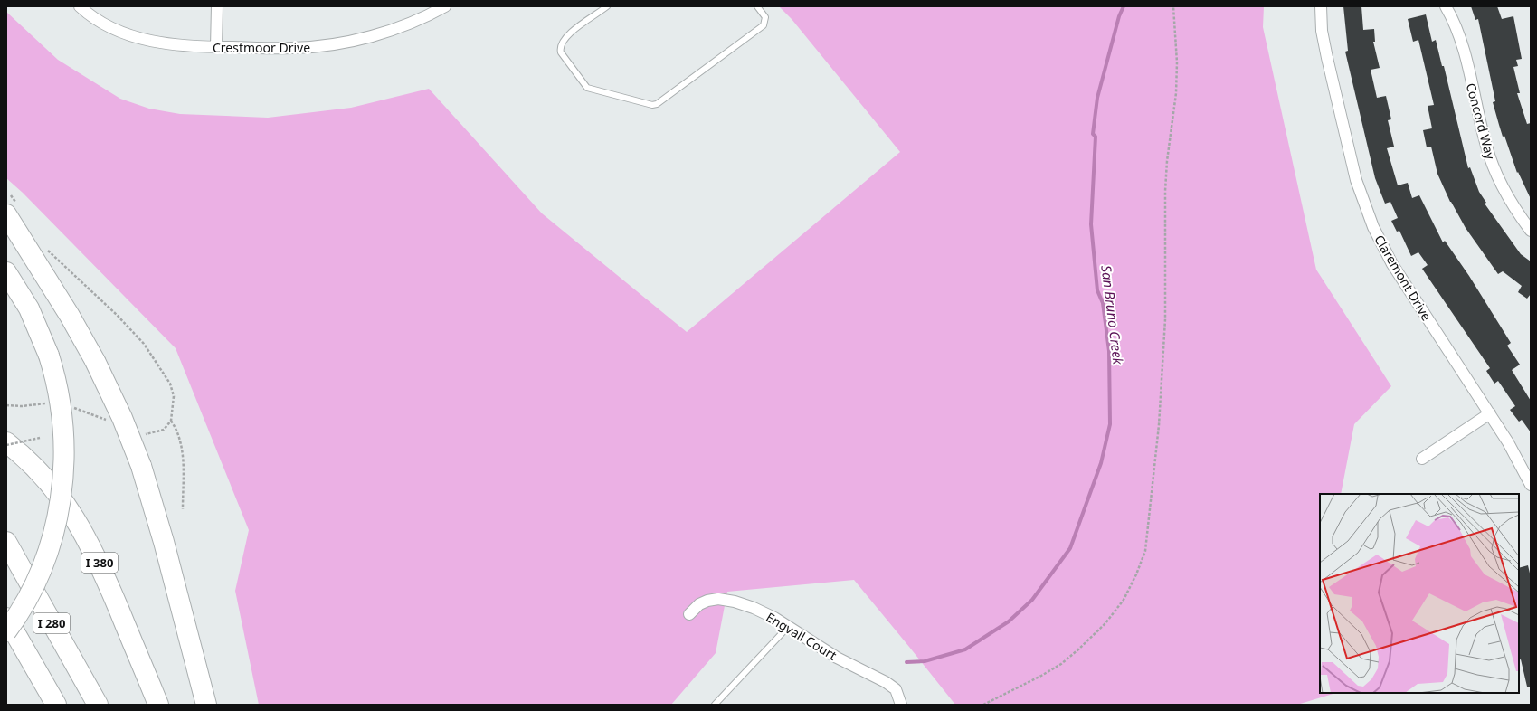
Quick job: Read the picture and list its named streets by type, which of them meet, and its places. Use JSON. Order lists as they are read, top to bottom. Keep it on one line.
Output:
{"streets":{"highway":["I 380","I 280"],"street":["Crestmoor Drive","Concord Way","Claremont Drive","Engvall Court"]},"water":["San Bruno Creek"]}
